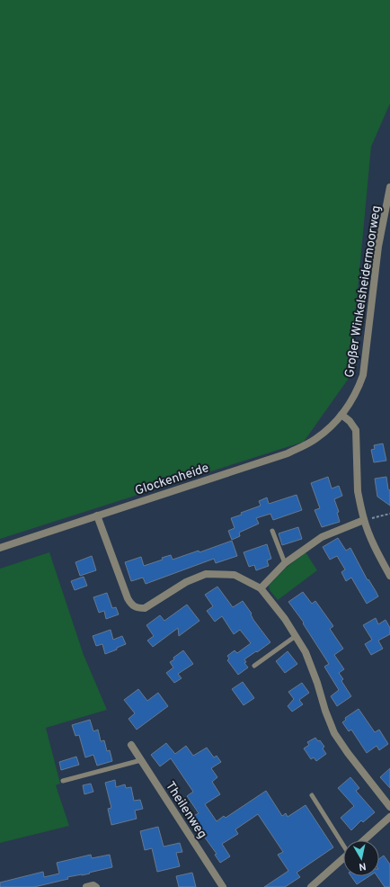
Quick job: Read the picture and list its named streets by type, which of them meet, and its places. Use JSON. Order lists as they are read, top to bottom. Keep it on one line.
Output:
{"streets":{"street":["Großer Winkelsheidermoorweg","Glockenheide","Theilenweg"]},"crossings":[["Großer Winkelsheidermoorweg","Glockenheide"]],"north":"bottom"}
